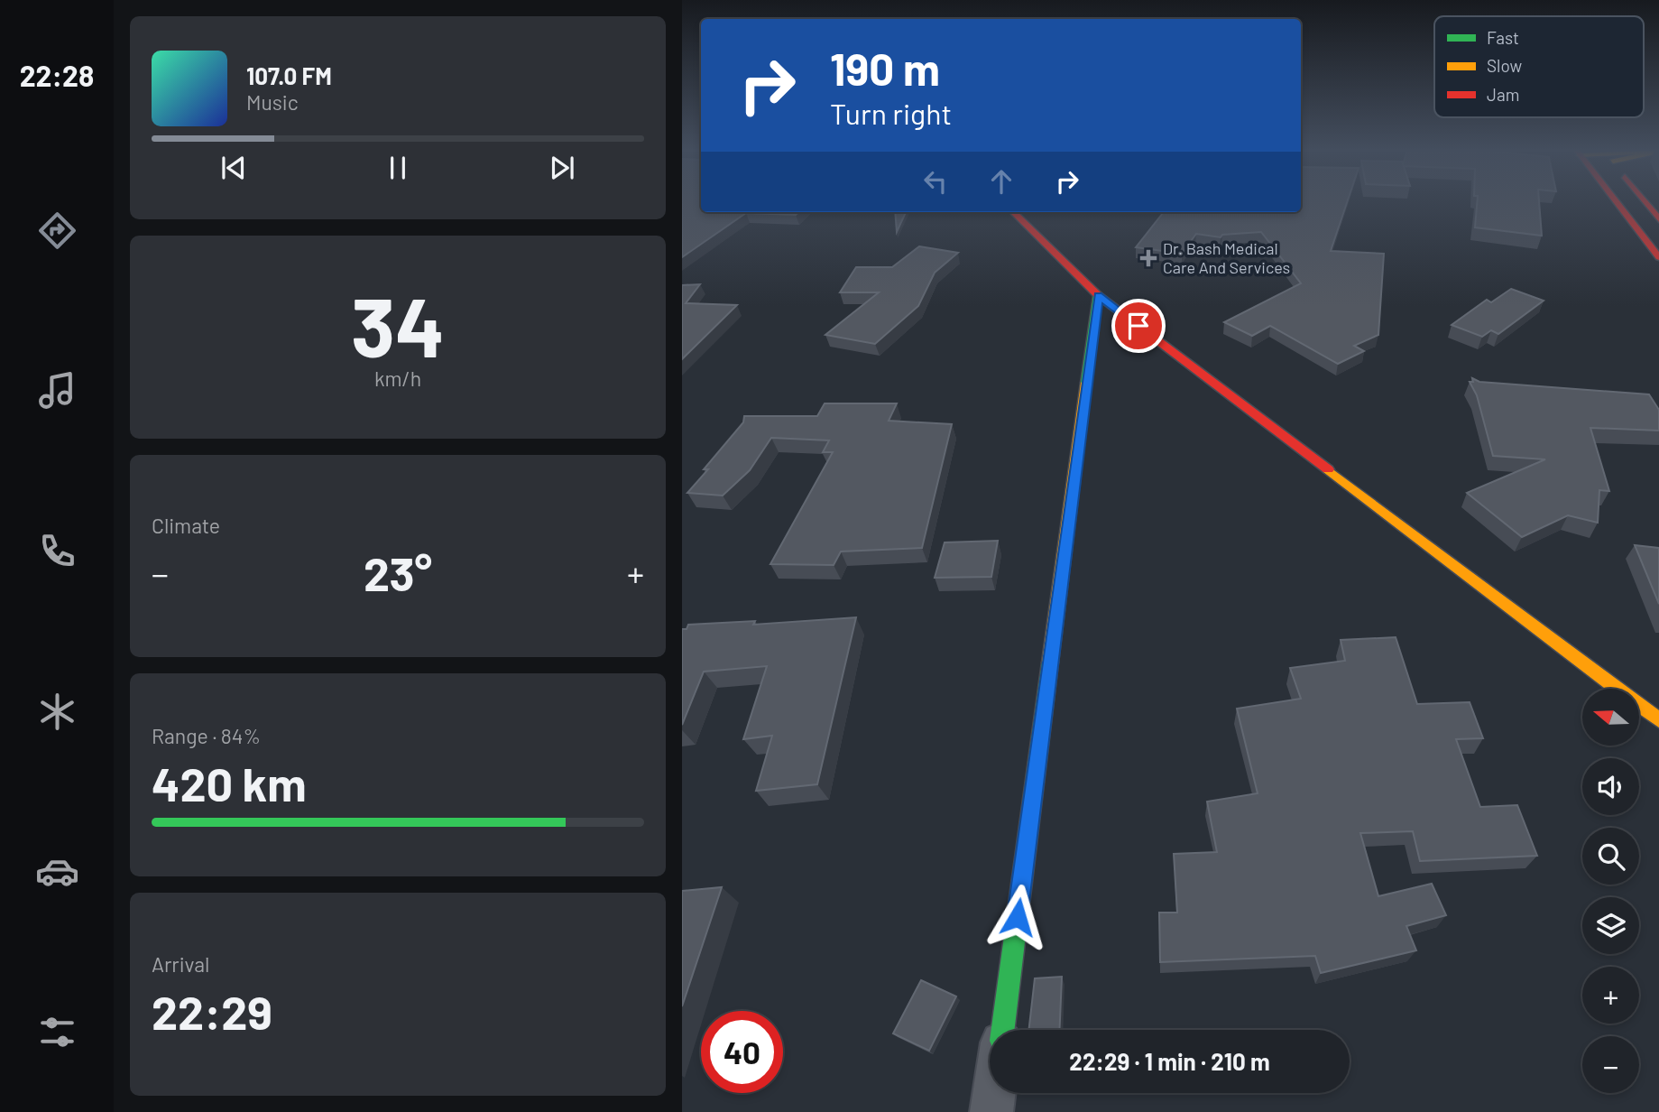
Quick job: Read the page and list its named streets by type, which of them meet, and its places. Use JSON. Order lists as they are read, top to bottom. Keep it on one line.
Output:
{"places":{"health":["Dr. Bash Medical Care And Services"]},"legend":["Fast","Slow","Jam"],"north":"left","page":{"tabs":"22:28","turn":["190 m","Turn right"],"song":["107.0 FM","Music"],"tile":[["34","km/h"],"Climate",["Range · 84%","420 km"],["Arrival","22:29"]],"heat":["−","23°","+"],"map_buttons":["+","−"],"limit":"40","trip":"22:29 · 1 min · 210 m"}}
